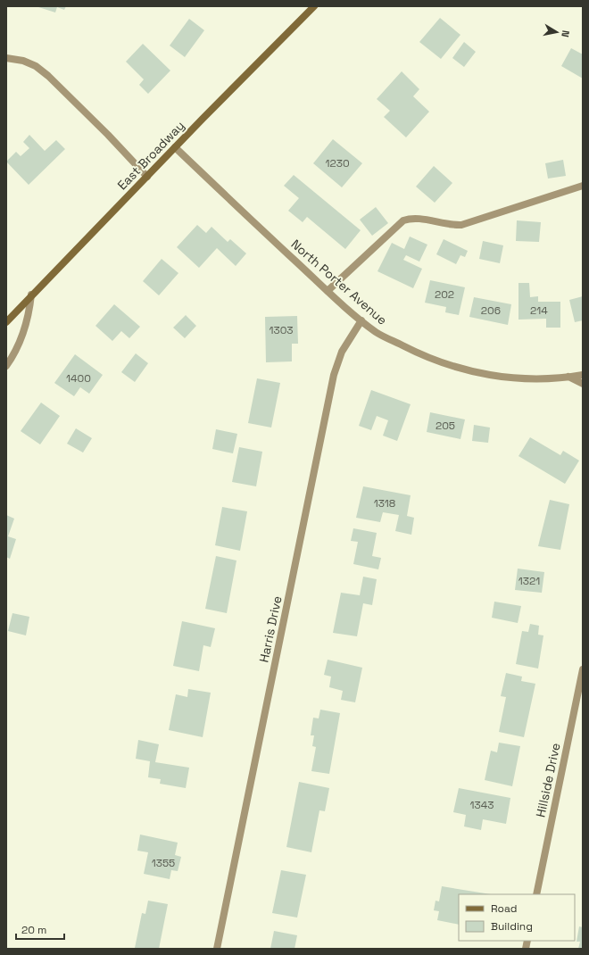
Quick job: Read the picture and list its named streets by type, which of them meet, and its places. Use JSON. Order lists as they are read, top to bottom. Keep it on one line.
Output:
{"streets":{"main road":["East Broadway"],"street":["North Porter Avenue","Harris Drive","Hillside Drive"]},"crossings":[["East Broadway","North Porter Avenue"],["North Porter Avenue","Harris Drive"]],"house_numbers":["1230","202","206","214","1303","1400","205","1318","1321","1343","1355"],"legend":["Road","Building"],"scale_bar":"20 m","north":"right"}
